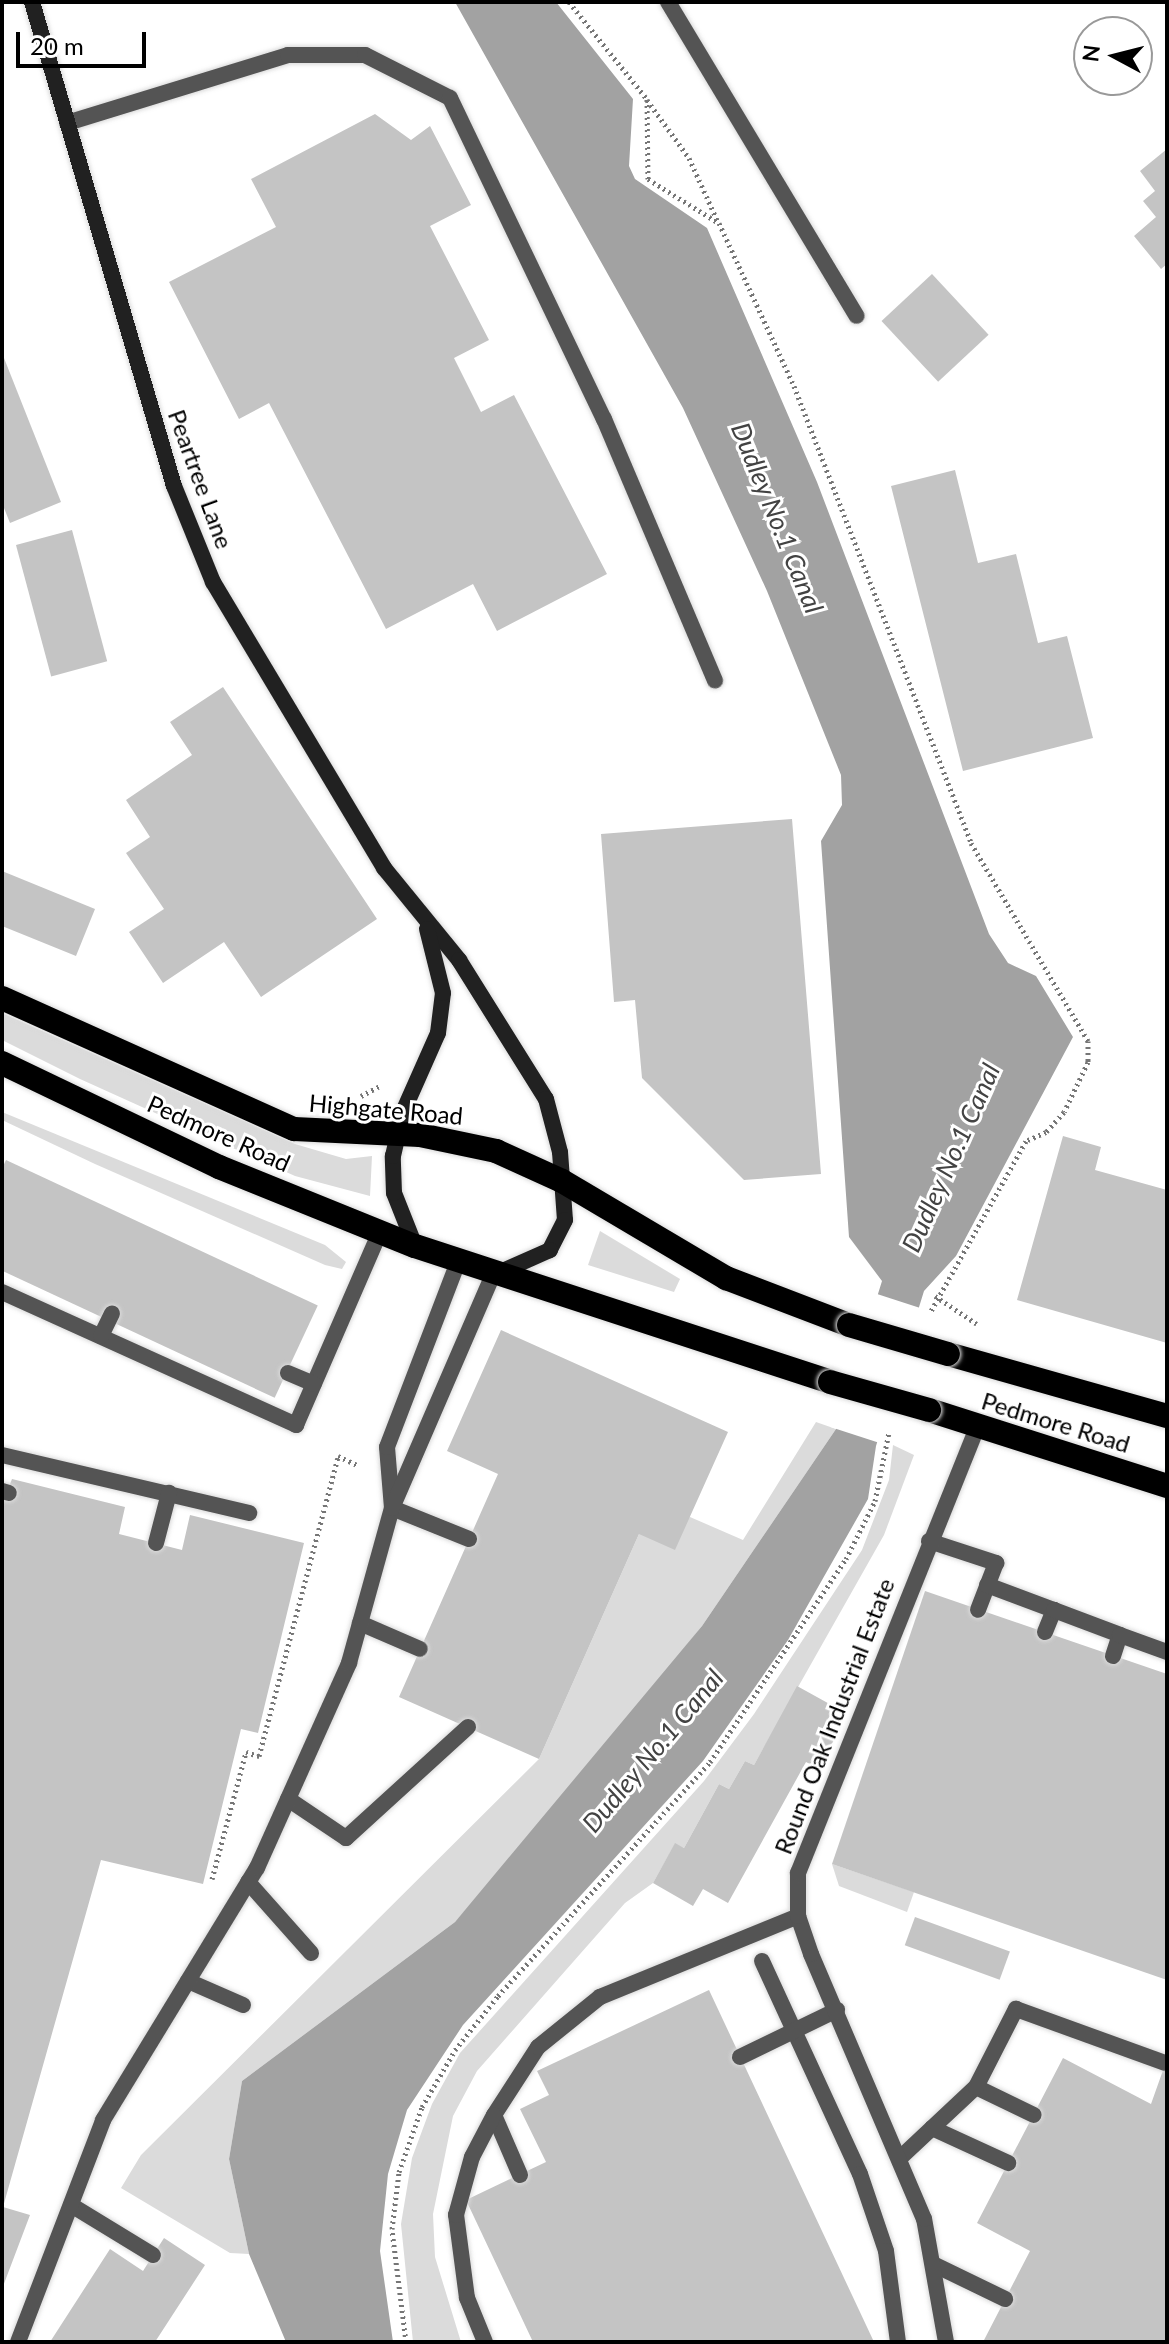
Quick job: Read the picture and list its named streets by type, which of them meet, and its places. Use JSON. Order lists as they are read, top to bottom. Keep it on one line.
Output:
{"streets":{"highway":["Highgate Road","Pedmore Road"],"street":["Peartree Lane","Round Oak Industrial Estate"]},"crossings":[["Peartree Lane","Highgate Road"],["Peartree Lane","Pedmore Road"],["Highgate Road","Pedmore Road"],["Pedmore Road","Round Oak Industrial Estate"]],"water":["Dudley No.1 Canal"],"scale_bar":"20 m","north":"left"}
